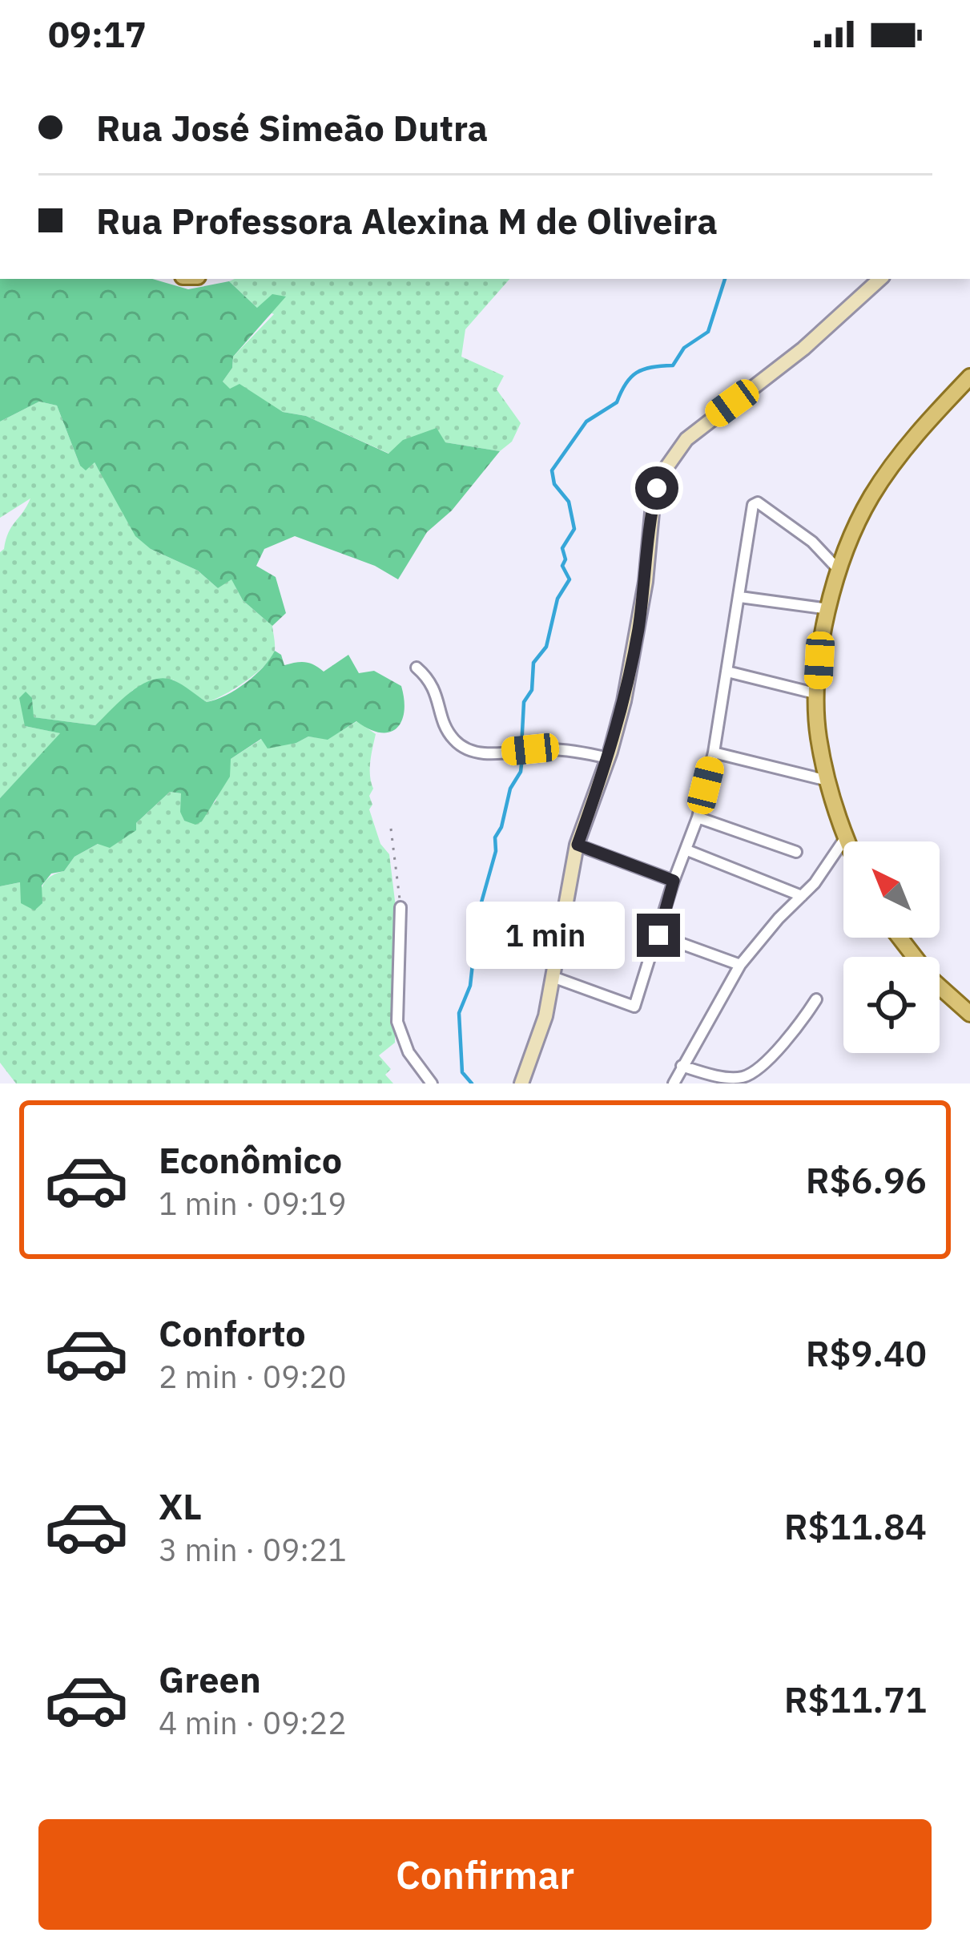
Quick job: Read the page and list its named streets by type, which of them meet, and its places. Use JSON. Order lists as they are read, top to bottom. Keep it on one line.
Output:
{"north":"top left","page":{"status":"09:17","banner":["Rua José Simeão Dutra","Rua Professora Alexina M de Oliveira"],"bubble":"1 min","list":[{"name":"Econômico","note":"1 min · 09:19","value":"R$6.96"},{"name":"Conforto","note":"2 min · 09:20","value":"R$9.40"},{"name":"XL","note":"3 min · 09:21","value":"R$11.84"},{"name":"Green","note":"4 min · 09:22","value":"R$11.71"}],"buttons":"Confirmar"}}
